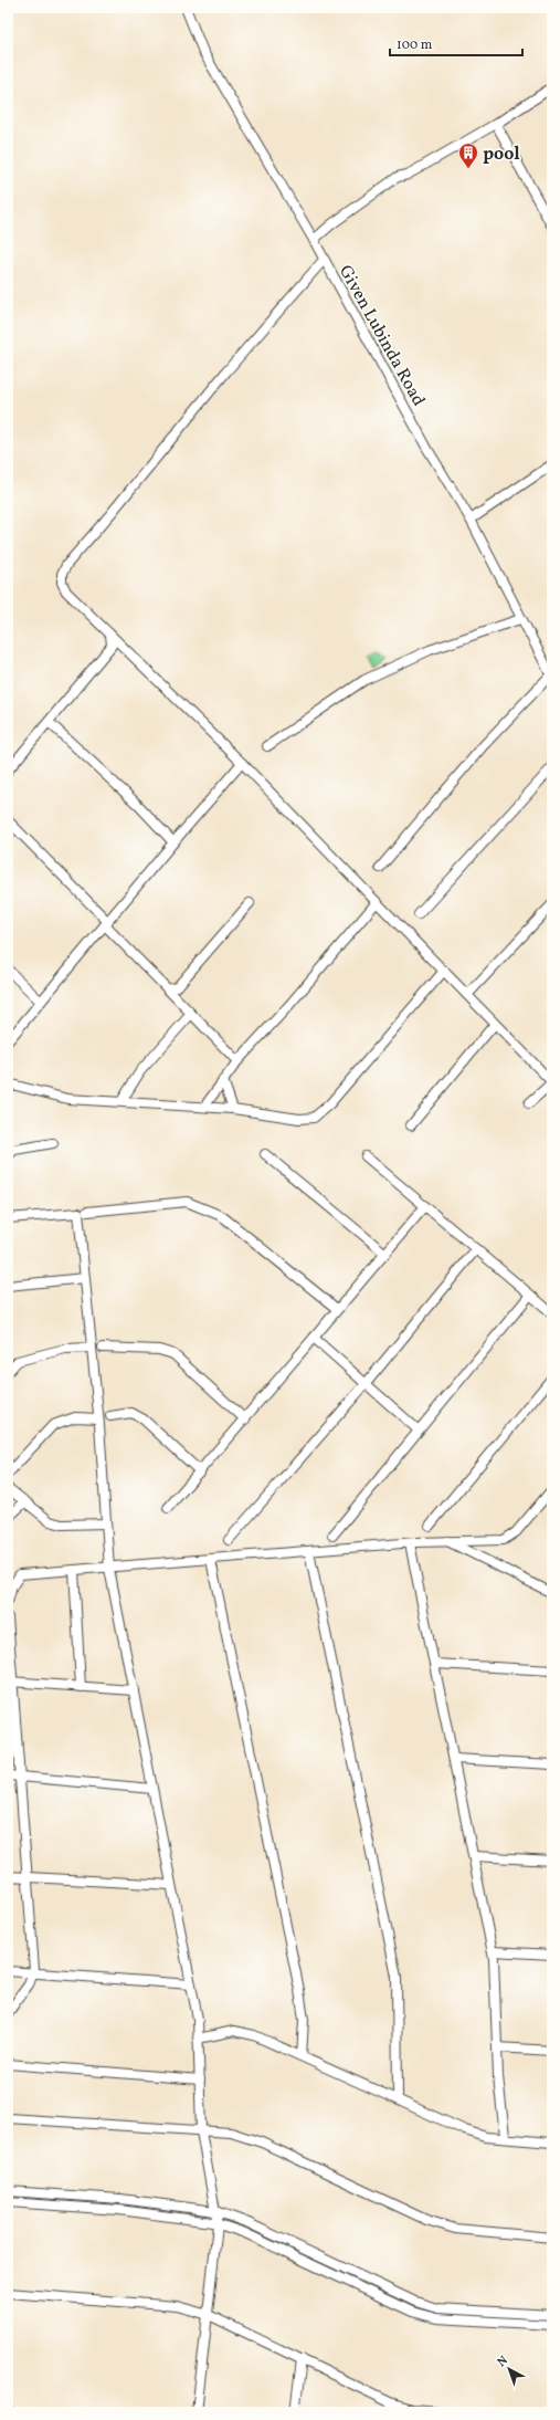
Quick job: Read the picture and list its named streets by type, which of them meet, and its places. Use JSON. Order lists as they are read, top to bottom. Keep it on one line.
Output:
{"streets":{"street":["Given Lubinda Road"]},"places":{"building":["pool"]},"scale_bar":"100 m","north":"top left"}
